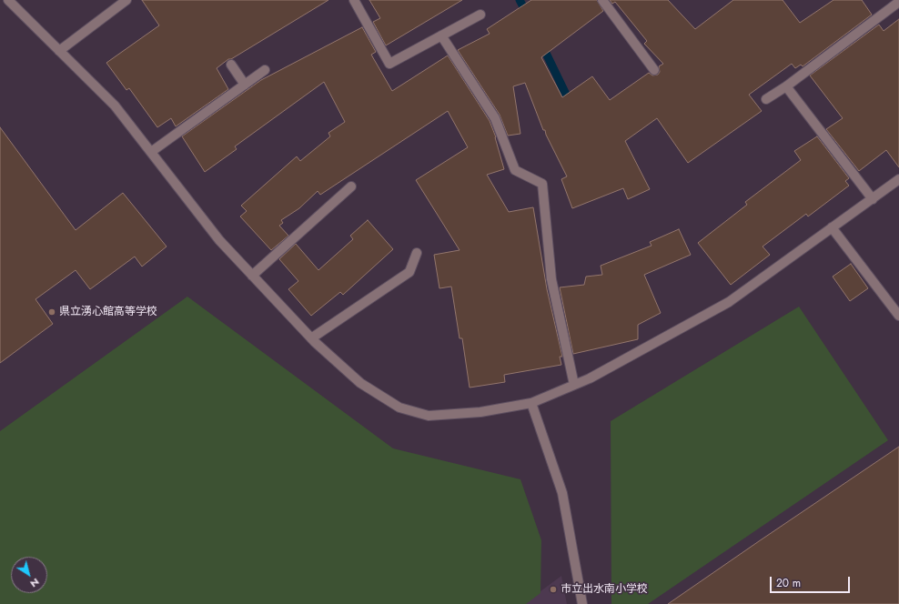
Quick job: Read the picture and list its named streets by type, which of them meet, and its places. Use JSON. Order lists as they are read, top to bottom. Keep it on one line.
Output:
{"places":["県立湧心館高等学校","市立出水南小学校"],"scale_bar":"20 m","north":"bottom right"}
